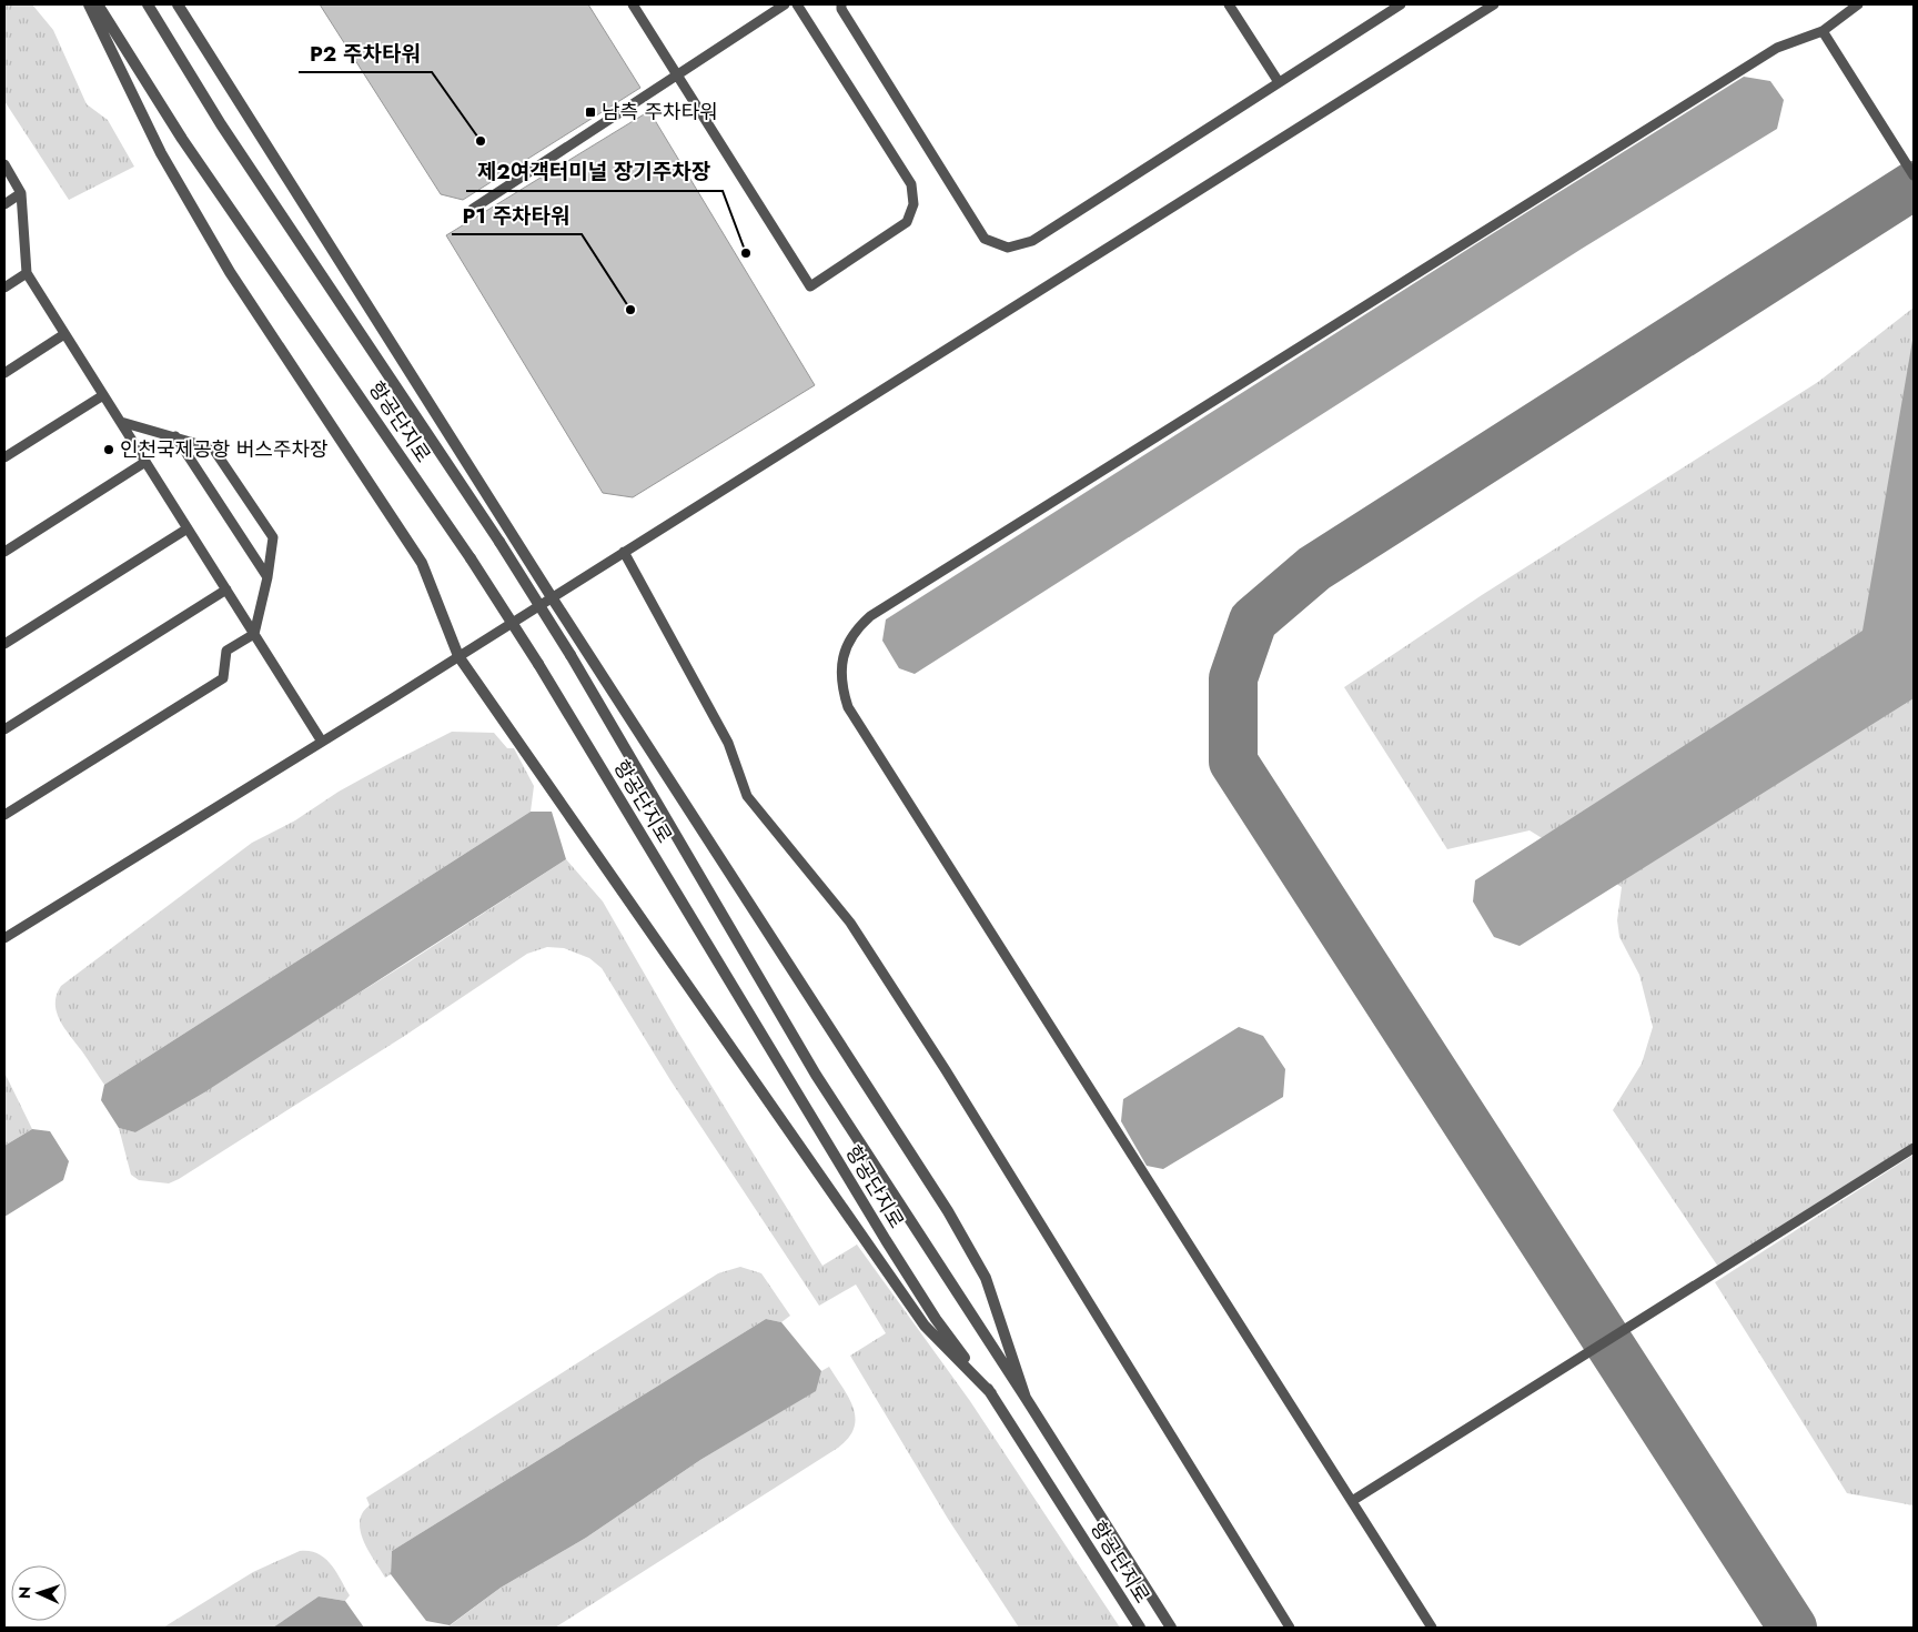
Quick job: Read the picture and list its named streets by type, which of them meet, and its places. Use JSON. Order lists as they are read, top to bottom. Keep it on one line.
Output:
{"streets":{"street":["항공단지로"]},"places":{"transit":["남측 주차타워"],"other":["P2 주차타워","제2여객터미널 장기주차장","P1 주차타워","인천국제공항 버스주차장"]},"north":"left"}
